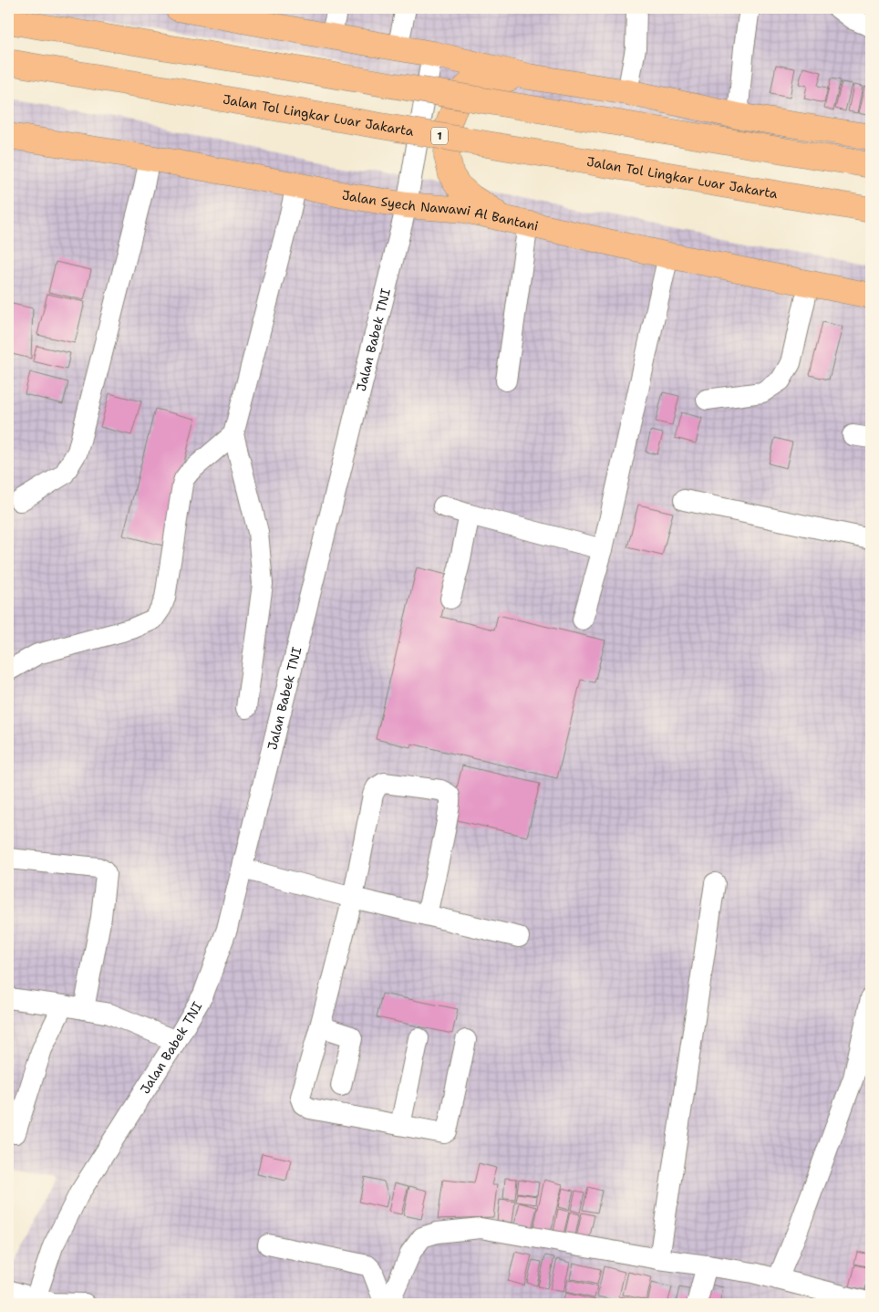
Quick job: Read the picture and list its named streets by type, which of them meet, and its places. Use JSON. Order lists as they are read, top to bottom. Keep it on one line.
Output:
{"streets":{"highway":["Jalan Tol Lingkar Luar Jakarta","1","Jalan Syech Nawawi Al Bantani"],"street":["Jalan Babek TNI"]},"crossings":[["Jalan Syech Nawawi Al Bantani","Jalan Babek TNI"]]}
